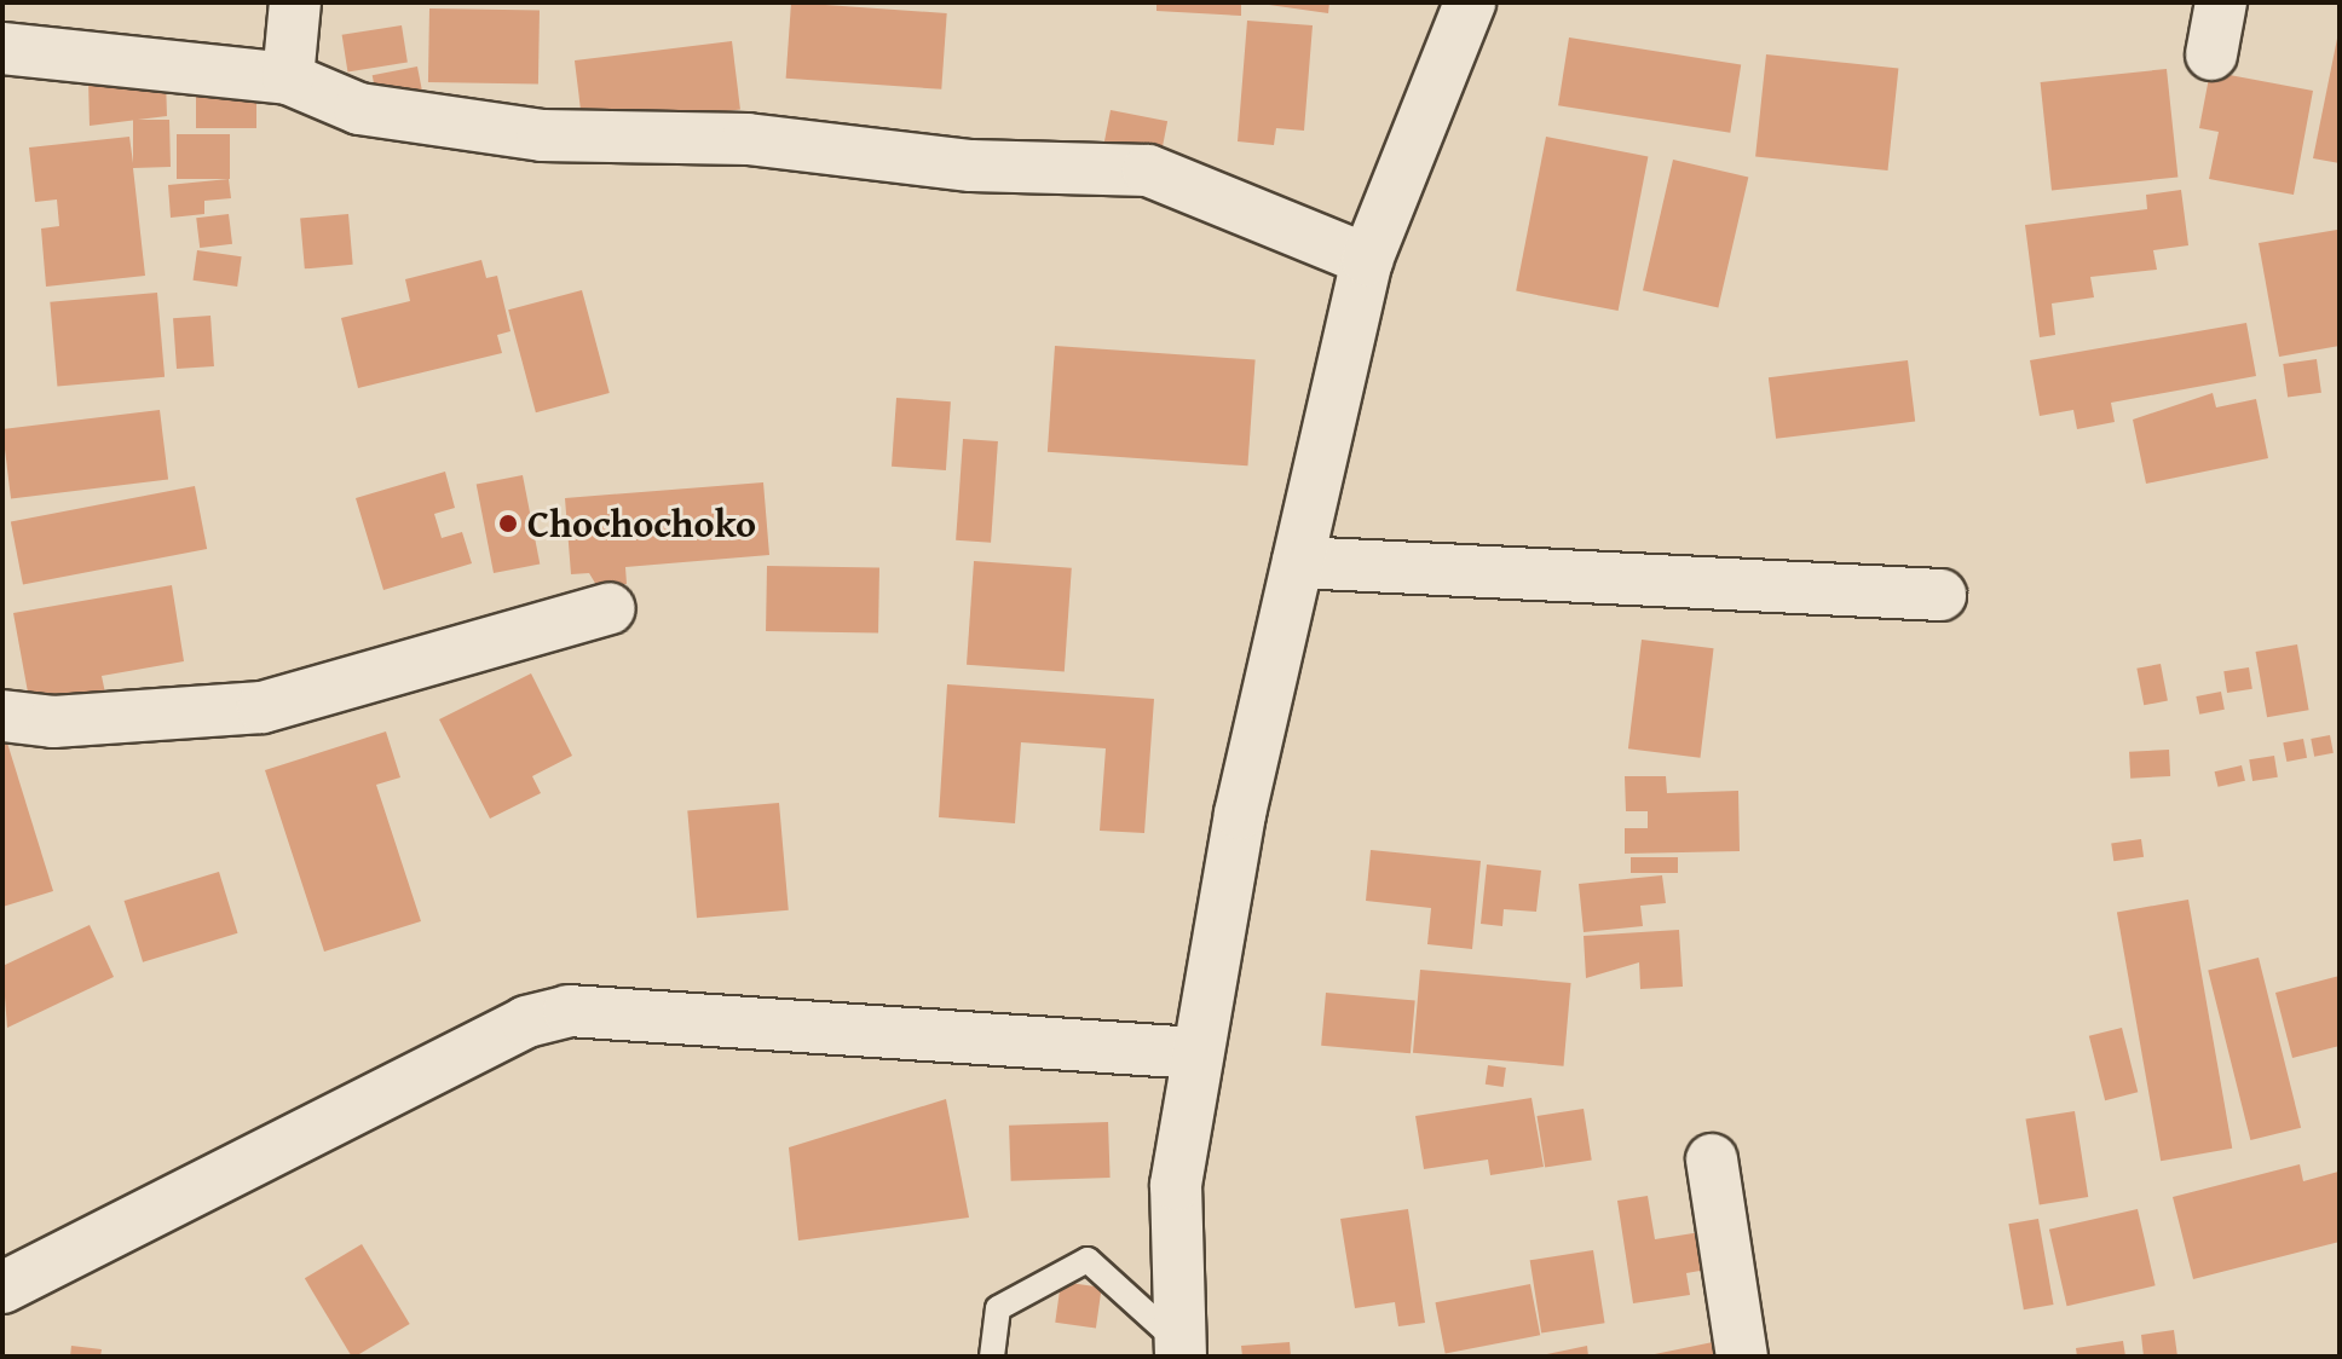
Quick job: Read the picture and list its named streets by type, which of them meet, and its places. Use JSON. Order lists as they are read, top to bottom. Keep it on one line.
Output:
{"places":["Chochochoko"]}
